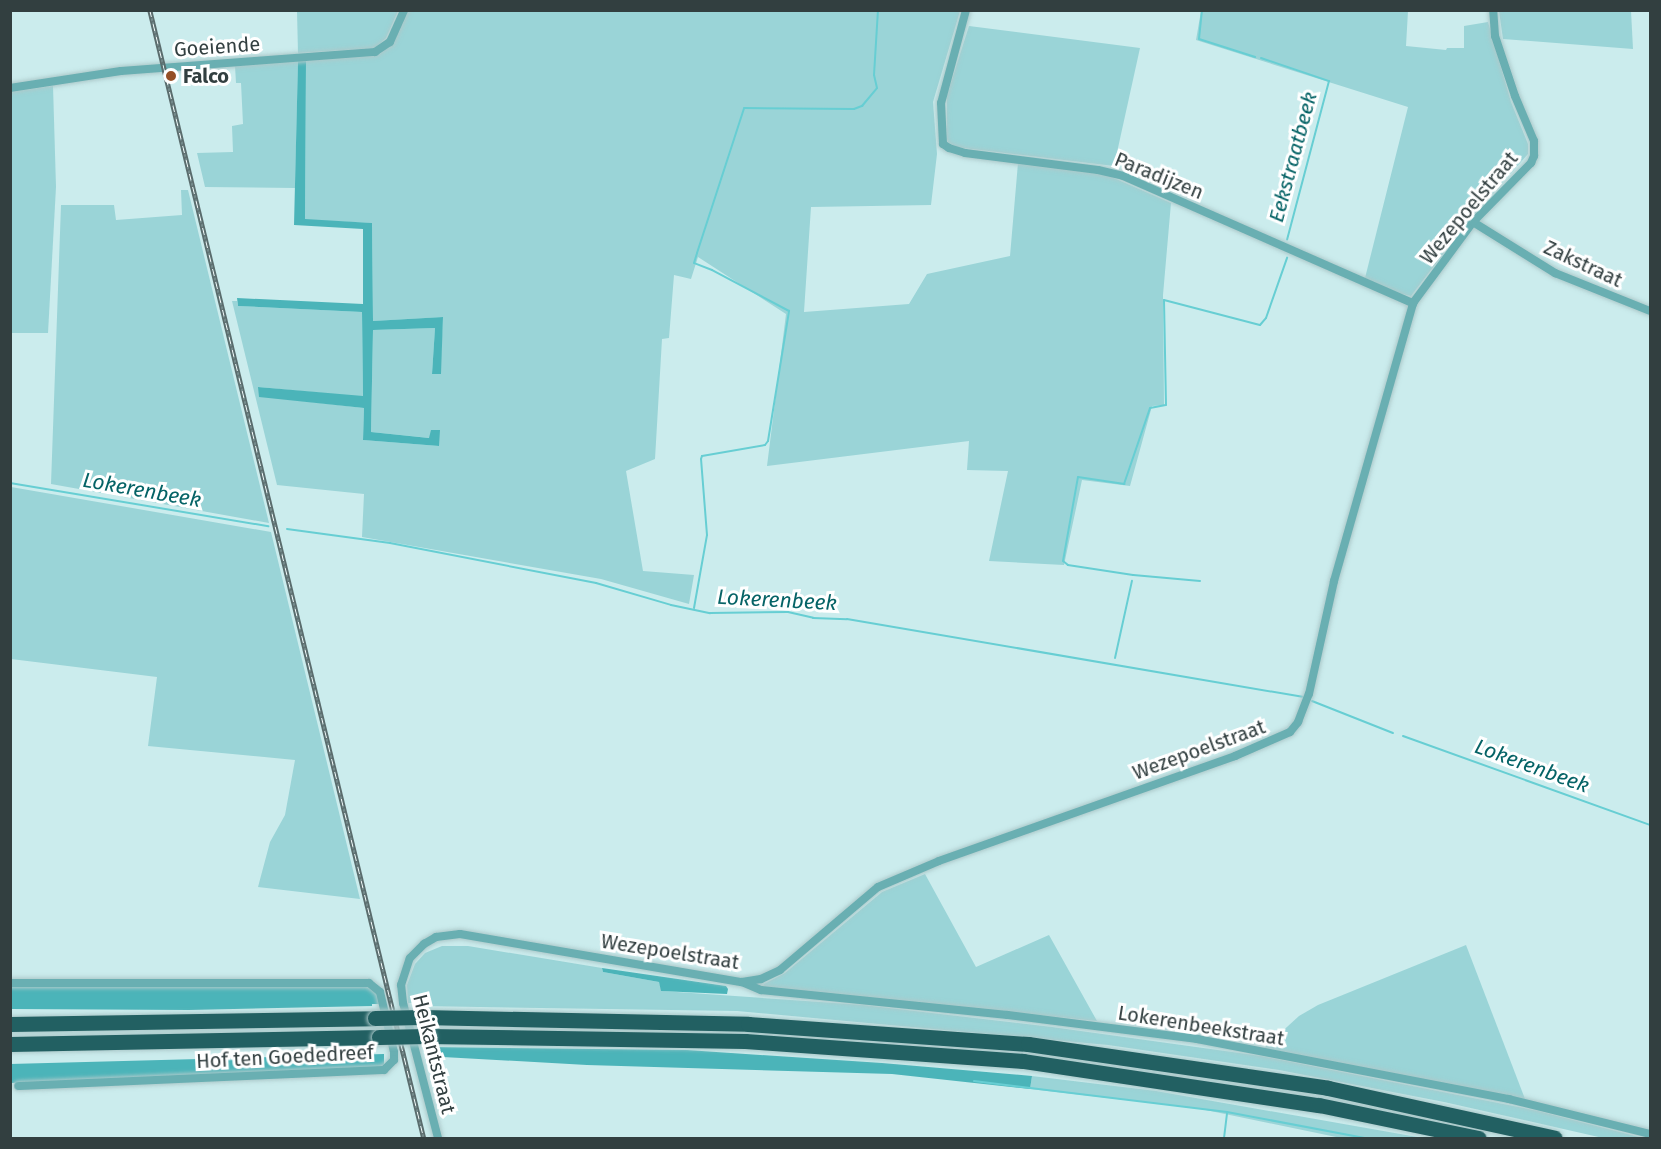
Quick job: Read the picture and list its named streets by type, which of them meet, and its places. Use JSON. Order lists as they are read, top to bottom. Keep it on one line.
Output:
{"streets":{"street":["Goeiende","Paradijzen","Wezepoelstraat","Zakstraat","Lokerenbeekstraat","Heikantstraat","Hof ten Goededreef"]},"crossings":[["Paradijzen","Wezepoelstraat"],["Wezepoelstraat","Zakstraat"],["Wezepoelstraat","Lokerenbeekstraat"],["Wezepoelstraat","Heikantstraat"]],"water":["Eekstraatbeek","Lokerenbeek"],"places":["Falco"]}
